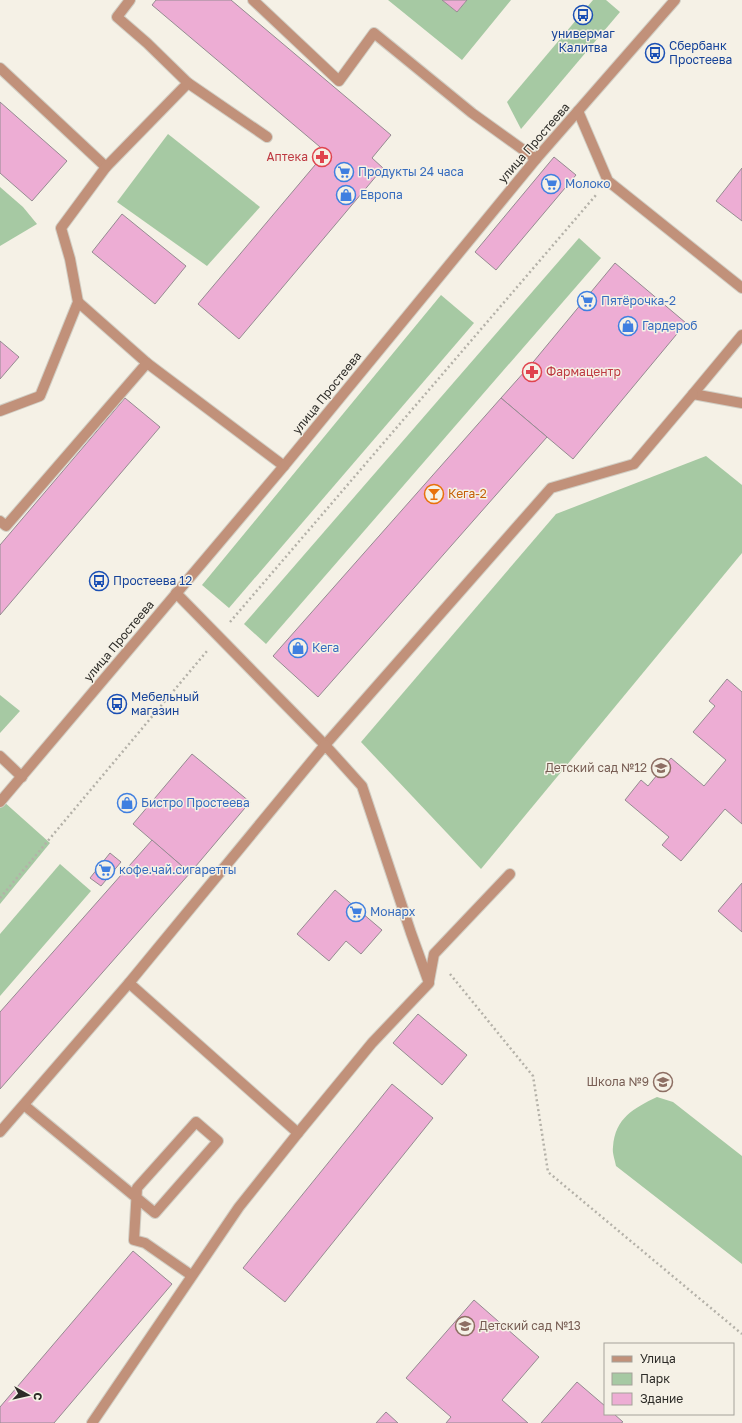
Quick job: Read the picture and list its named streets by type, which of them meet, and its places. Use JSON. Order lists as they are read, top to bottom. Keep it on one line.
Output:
{"streets":{"street":["улица Простеева"]},"places":{"bus stop":["универмаг Калитва","Сбербанк Простеева","Простеева 12","Мебельный магазин"],"pharmacy":["Аптека","Фармацентр"],"supermarket":["Продукты 24 часа","Молоко","Пятёрочка-2","кофе.чай.сигаретты","Монарх"],"shop":["Европа","Гардероб","Кега","Бистро Простеева"],"bar":["Кега-2"],"school or university":["Детский сад №12","Школа №9","Детский сад №13"]},"legend":["Улица","Парк","Здание"],"north":"right"}
